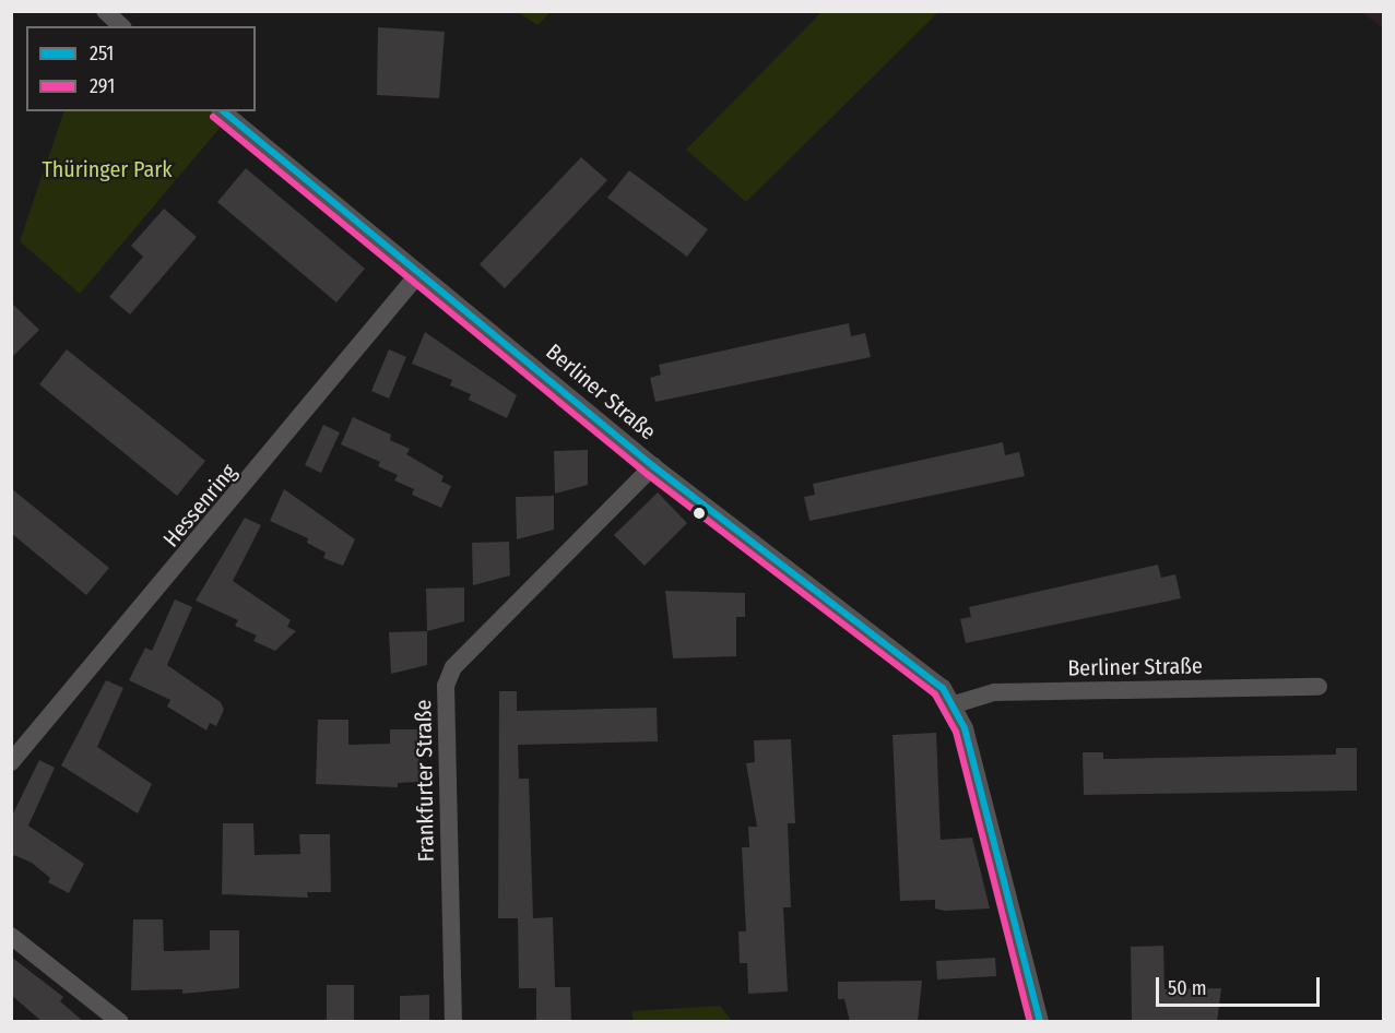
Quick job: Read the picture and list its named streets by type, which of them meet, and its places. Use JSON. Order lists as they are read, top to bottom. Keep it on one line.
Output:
{"streets":{"street":["Berliner Straße","Hessenring","Frankfurter Straße"]},"crossings":[["Berliner Straße","Hessenring"],["Berliner Straße","Frankfurter Straße"]],"parks":["Thüringer Park"],"lines":["transit line 251","transit line 291"],"legend":["251","291"],"scale_bar":"50 m"}
